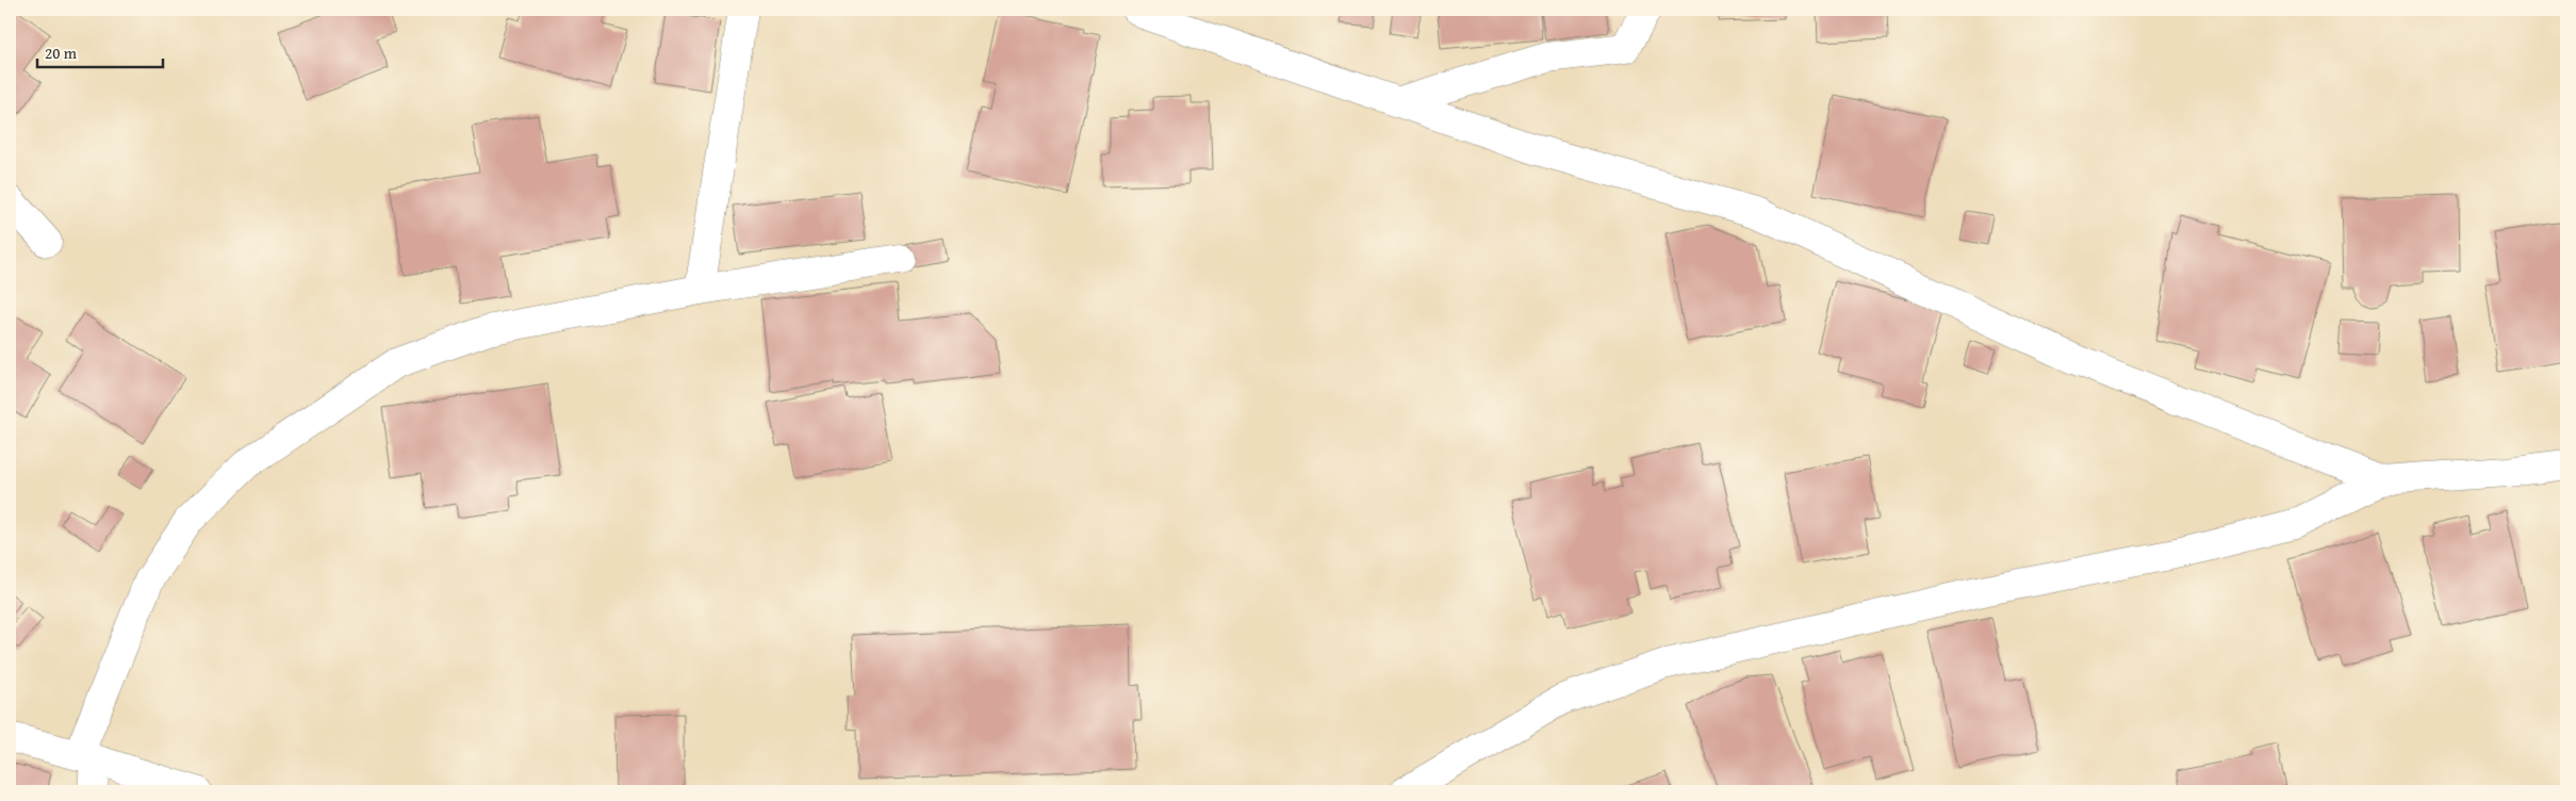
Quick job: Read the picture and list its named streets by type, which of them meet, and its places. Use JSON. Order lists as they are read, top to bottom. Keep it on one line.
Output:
{"scale_bar":"20 m"}
